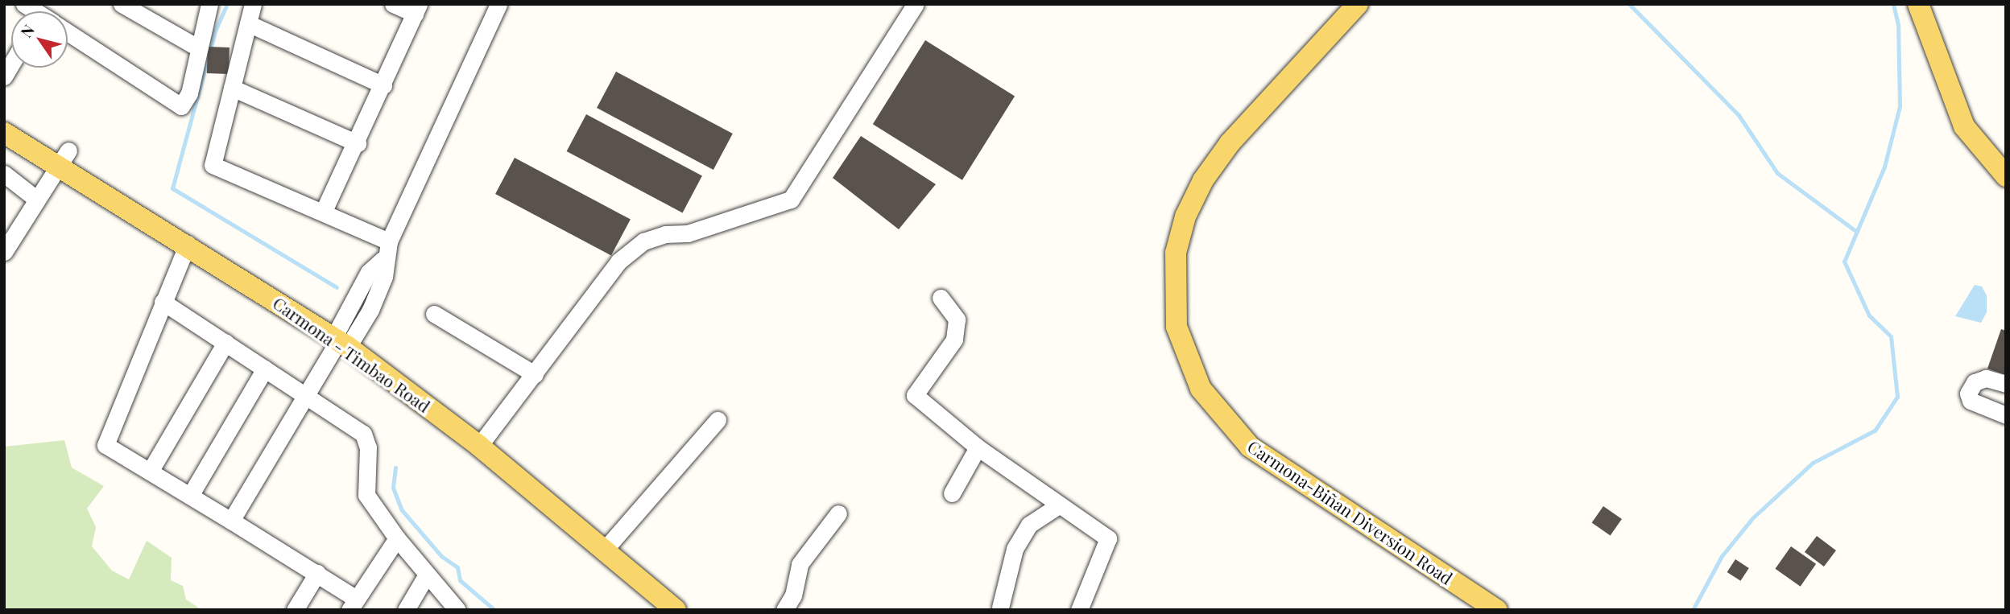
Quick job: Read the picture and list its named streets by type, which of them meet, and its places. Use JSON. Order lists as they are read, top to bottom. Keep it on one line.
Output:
{"streets":{"main road":["Carmona - Timbao Road","Carmona-Biñan Diversion Road"]},"north":"top left"}
